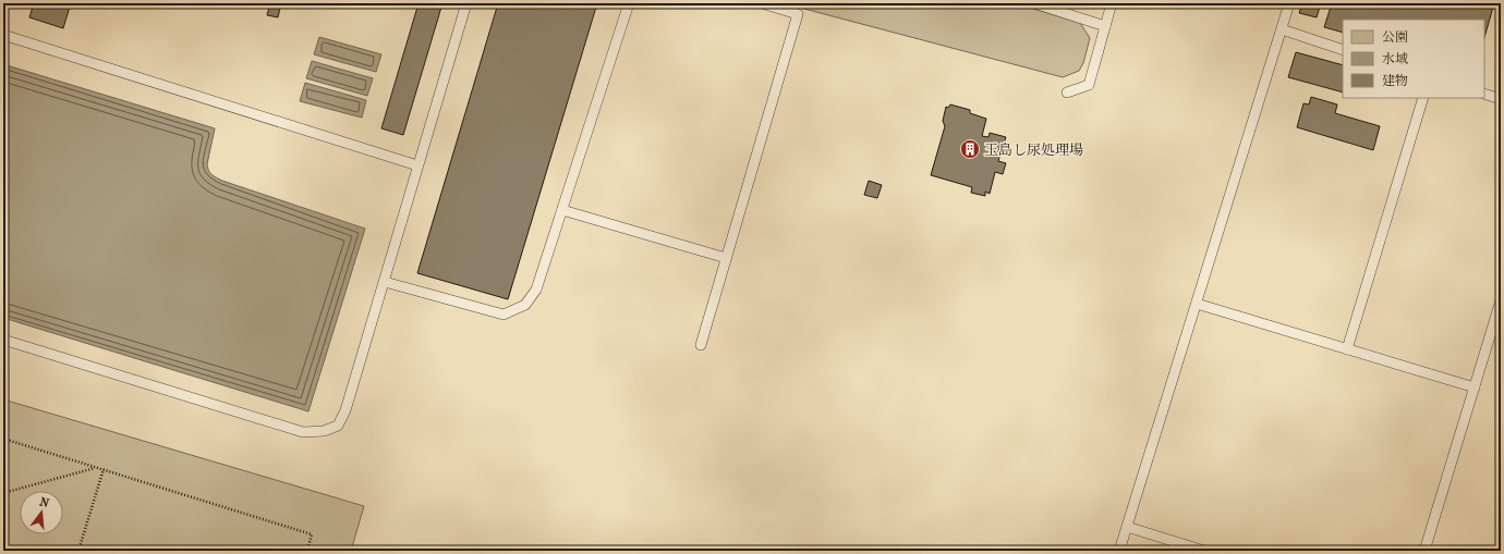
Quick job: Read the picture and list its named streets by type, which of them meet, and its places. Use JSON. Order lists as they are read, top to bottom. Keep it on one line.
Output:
{"places":{"building":["玉島し尿処理場"]},"legend":["公園","水域","建物"],"north":"top"}
